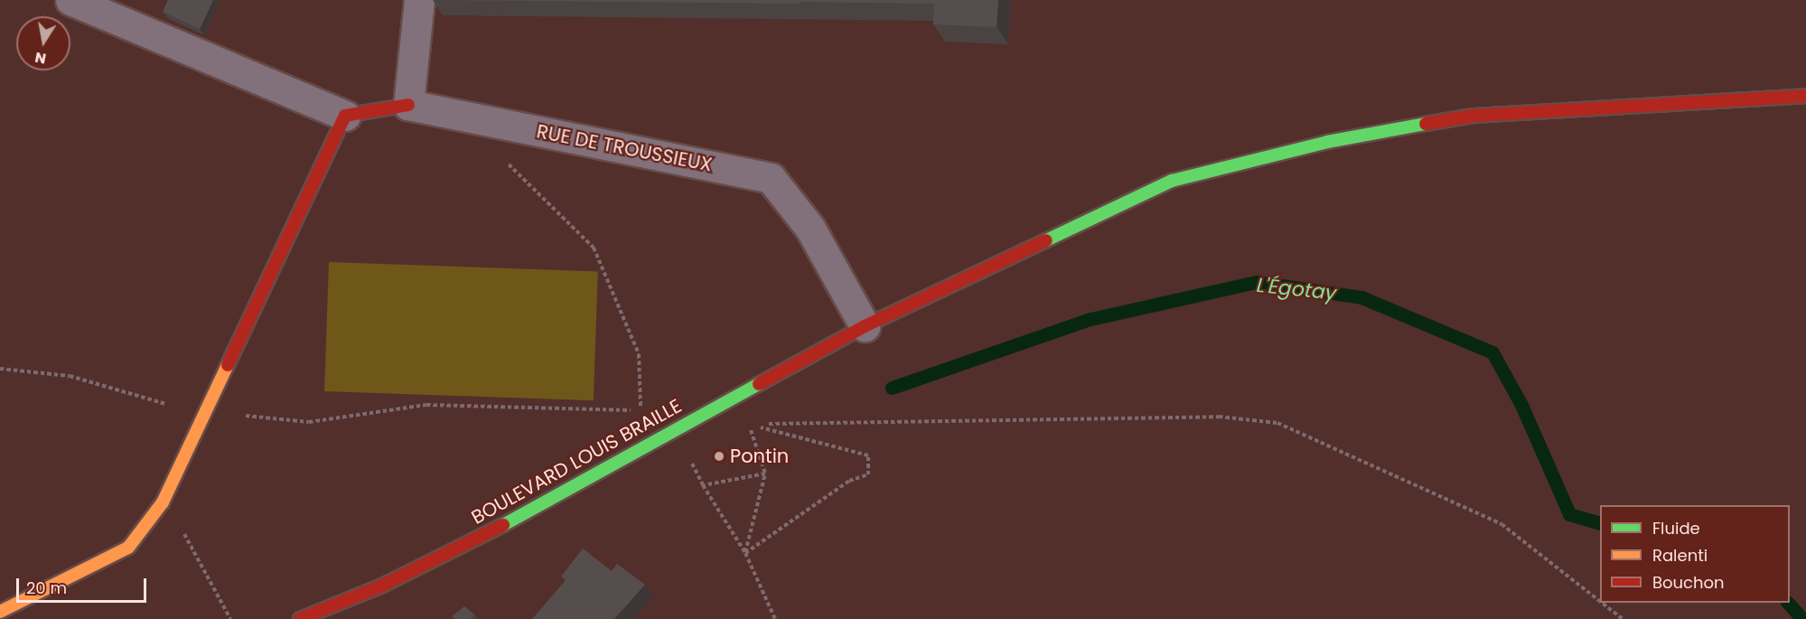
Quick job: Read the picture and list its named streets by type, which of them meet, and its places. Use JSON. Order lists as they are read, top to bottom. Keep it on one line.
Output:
{"streets":{"main road":["BOULEVARD LOUIS BRAILLE"],"street":["RUE DE TROUSSIEUX"]},"crossings":[["RUE DE TROUSSIEUX","BOULEVARD LOUIS BRAILLE"]],"water":["L'Égotay"],"places":["Pontin"],"legend":["Fluide","Ralenti","Bouchon"],"scale_bar":"20 m","north":"bottom"}
